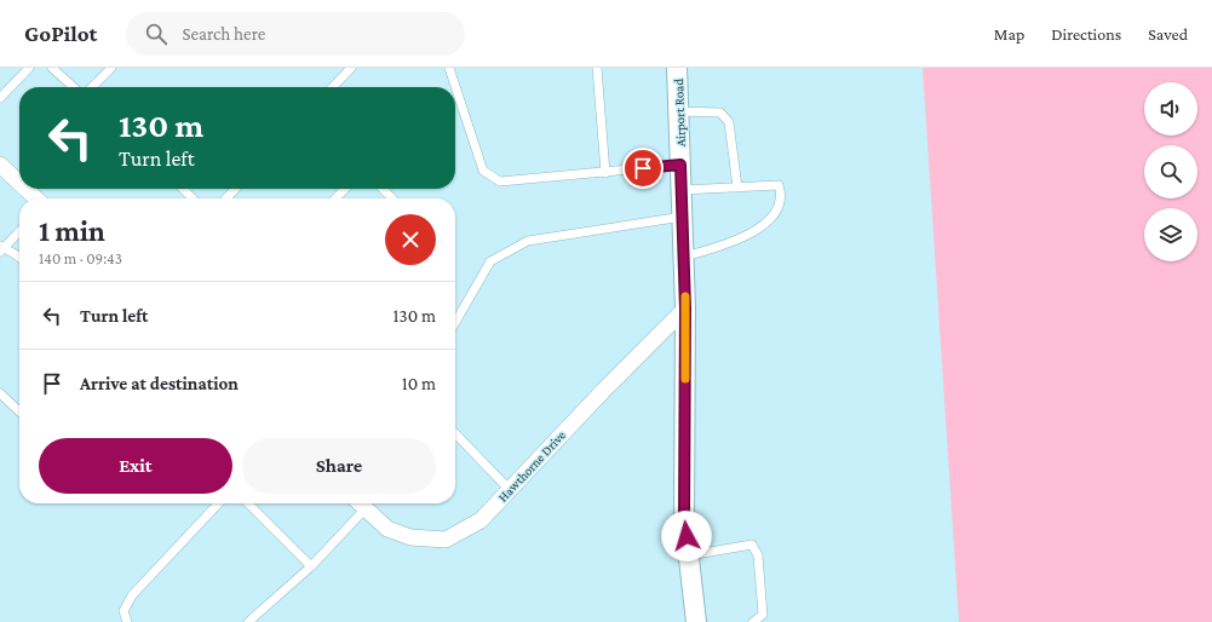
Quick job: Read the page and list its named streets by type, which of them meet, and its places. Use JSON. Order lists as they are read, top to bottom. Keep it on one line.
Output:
{"streets":{"street":["Airport Road","Hawthorne Drive"]},"crossings":[["Airport Road","Hawthorne Drive"]],"page":{"header":"GoPilot","search":"Search here","nav":["Map","Directions","Saved"],"turn":["130 m","Turn left"],"heading":["1 min","140 m · 09:43"],"list":[{"name":"Turn left","value":"130 m"},{"name":"Arrive at destination","value":"10 m"}],"buttons":["Exit","Share"]}}
